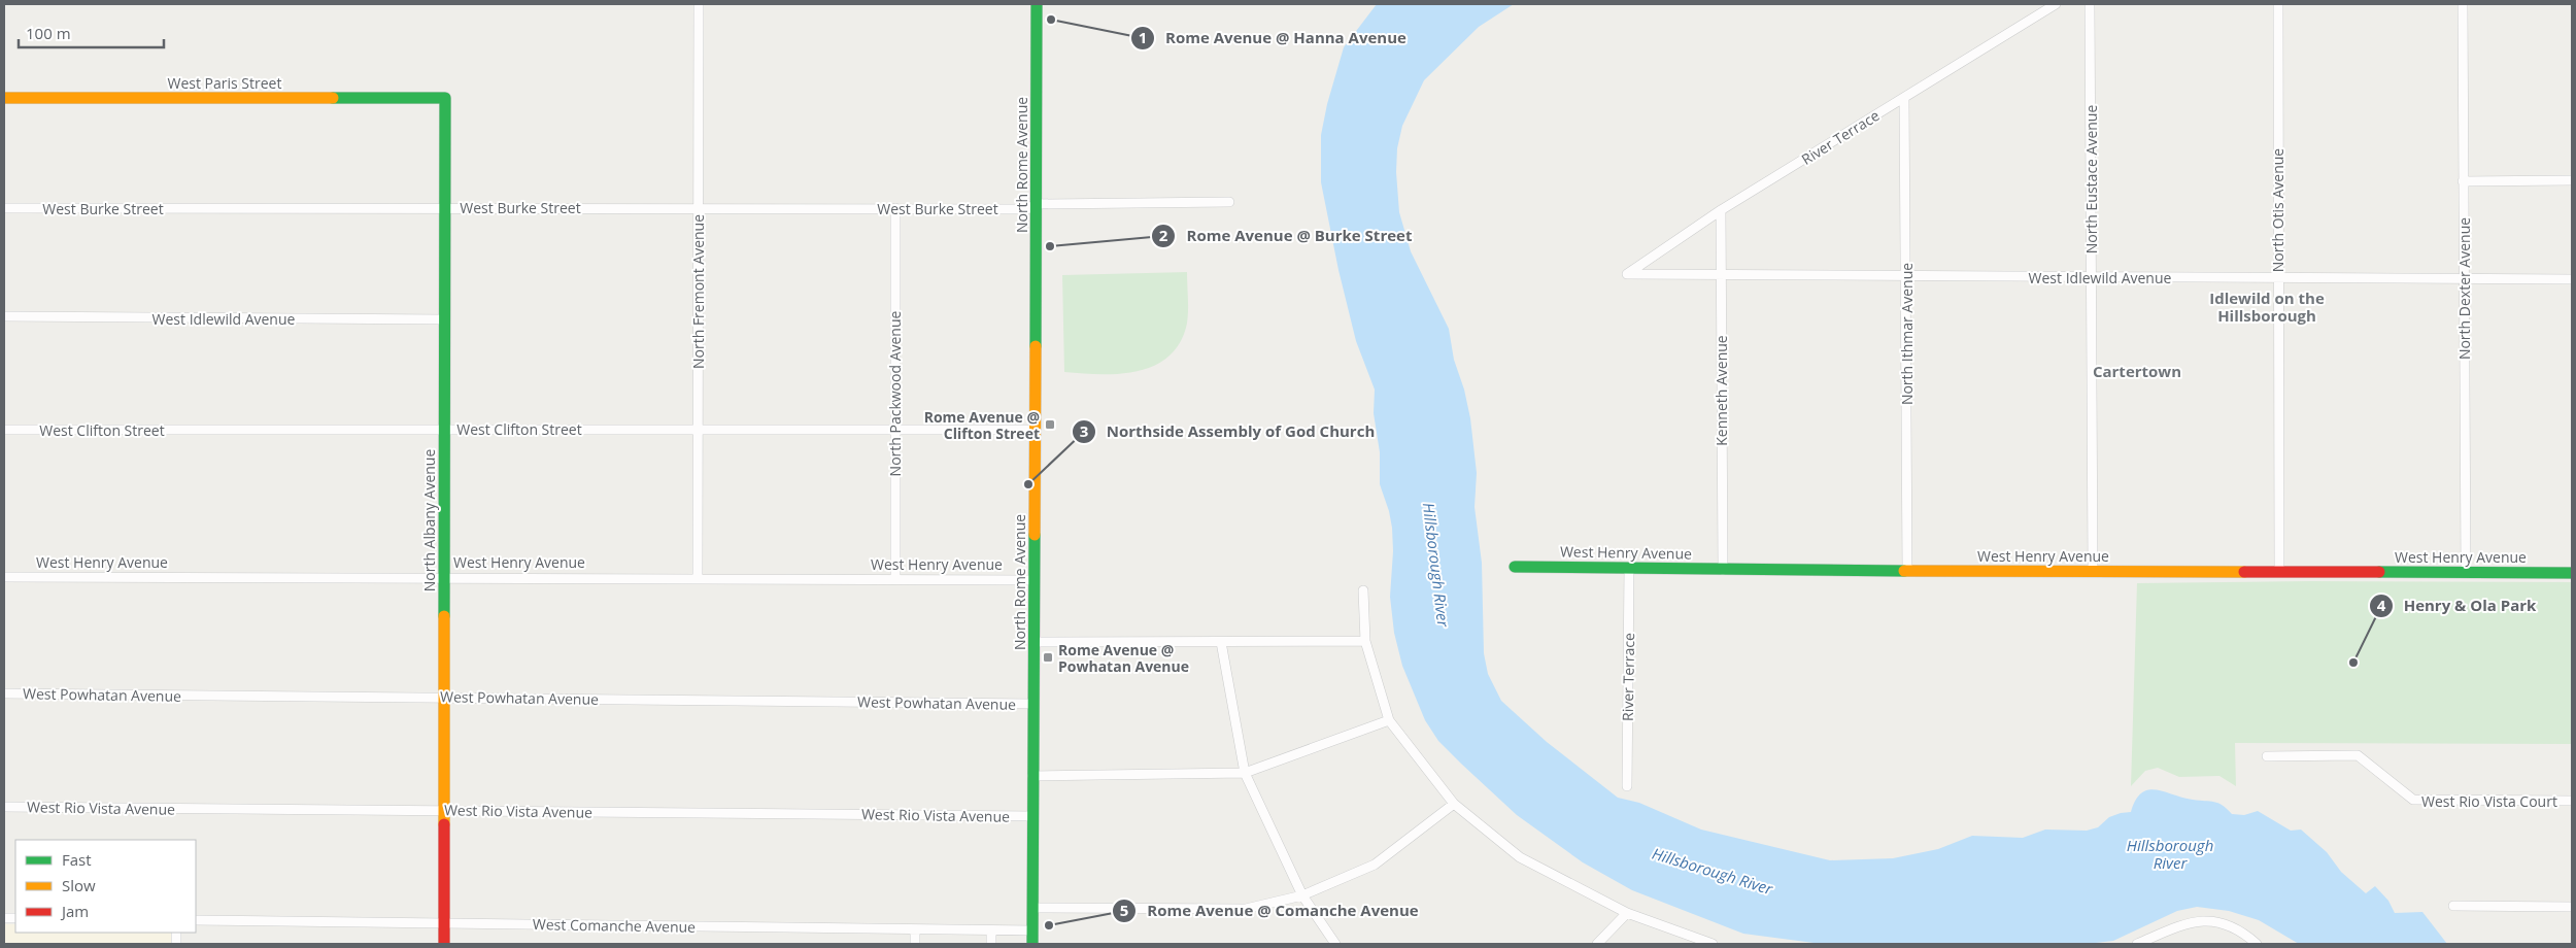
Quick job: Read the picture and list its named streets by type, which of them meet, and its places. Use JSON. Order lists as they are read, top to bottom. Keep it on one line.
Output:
{"streets":{"street":["West Paris Street","River Terrace","North Rome Avenue","North Eustace Avenue","West Burke Street","North Otis Avenue","West Idlewild Avenue","North Dexter Avenue","North Fremont Avenue","North Ithmar Avenue","Kenneth Avenue","North Packwood Avenue","West Clifton Street","North Albany Avenue","West Henry Avenue","West Powhatan Avenue","West Rio Vista Court","West Rio Vista Avenue","West Comanche Avenue"]},"crossings":[["West Paris Street","North Albany Avenue"],["River Terrace","West Idlewild Avenue"],["River Terrace","North Ithmar Avenue"],["River Terrace","Kenneth Avenue"],["River Terrace","West Henry Avenue"],["North Rome Avenue","West Burke Street"],["North Rome Avenue","West Clifton Street"],["North Rome Avenue","West Henry Avenue"],["North Rome Avenue","West Powhatan Avenue"],["North Rome Avenue","West Rio Vista Avenue"],["North Rome Avenue","West Comanche Avenue"],["North Eustace Avenue","West Idlewild Avenue"],["North Eustace Avenue","West Henry Avenue"],["West Burke Street","North Fremont Avenue"],["West Burke Street","North Packwood Avenue"],["West Burke Street","North Albany Avenue"],["North Otis Avenue","West Idlewild Avenue"],["North Otis Avenue","West Henry Avenue"],["West Idlewild Avenue","North Dexter Avenue"],["West Idlewild Avenue","North Ithmar Avenue"],["West Idlewild Avenue","Kenneth Avenue"],["West Idlewild Avenue","North Albany Avenue"],["North Dexter Avenue","West Henry Avenue"],["North Fremont Avenue","West Clifton Street"],["North Fremont Avenue","West Henry Avenue"],["North Ithmar Avenue","West Henry Avenue"],["Kenneth Avenue","West Henry Avenue"],["North Packwood Avenue","West Clifton Street"],["North Packwood Avenue","West Henry Avenue"],["West Clifton Street","North Albany Avenue"],["North Albany Avenue","West Henry Avenue"],["North Albany Avenue","West Powhatan Avenue"],["North Albany Avenue","West Rio Vista Avenue"],["North Albany Avenue","West Comanche Avenue"]],"districts":["Idlewild on the Hillsborough","Cartertown"],"water":["Hillsborough River"],"places":{"other":["Rome Avenue @ Hanna Avenue","Rome Avenue @ Burke Street","Northside Assembly of God Church","Henry & Ola Park","Rome Avenue @ Comanche Avenue"],"transit":["Rome Avenue @ Clifton Street","Rome Avenue @ Powhatan Avenue"]},"legend":["Fast","Slow","Jam"],"scale_bar":"100 m"}
